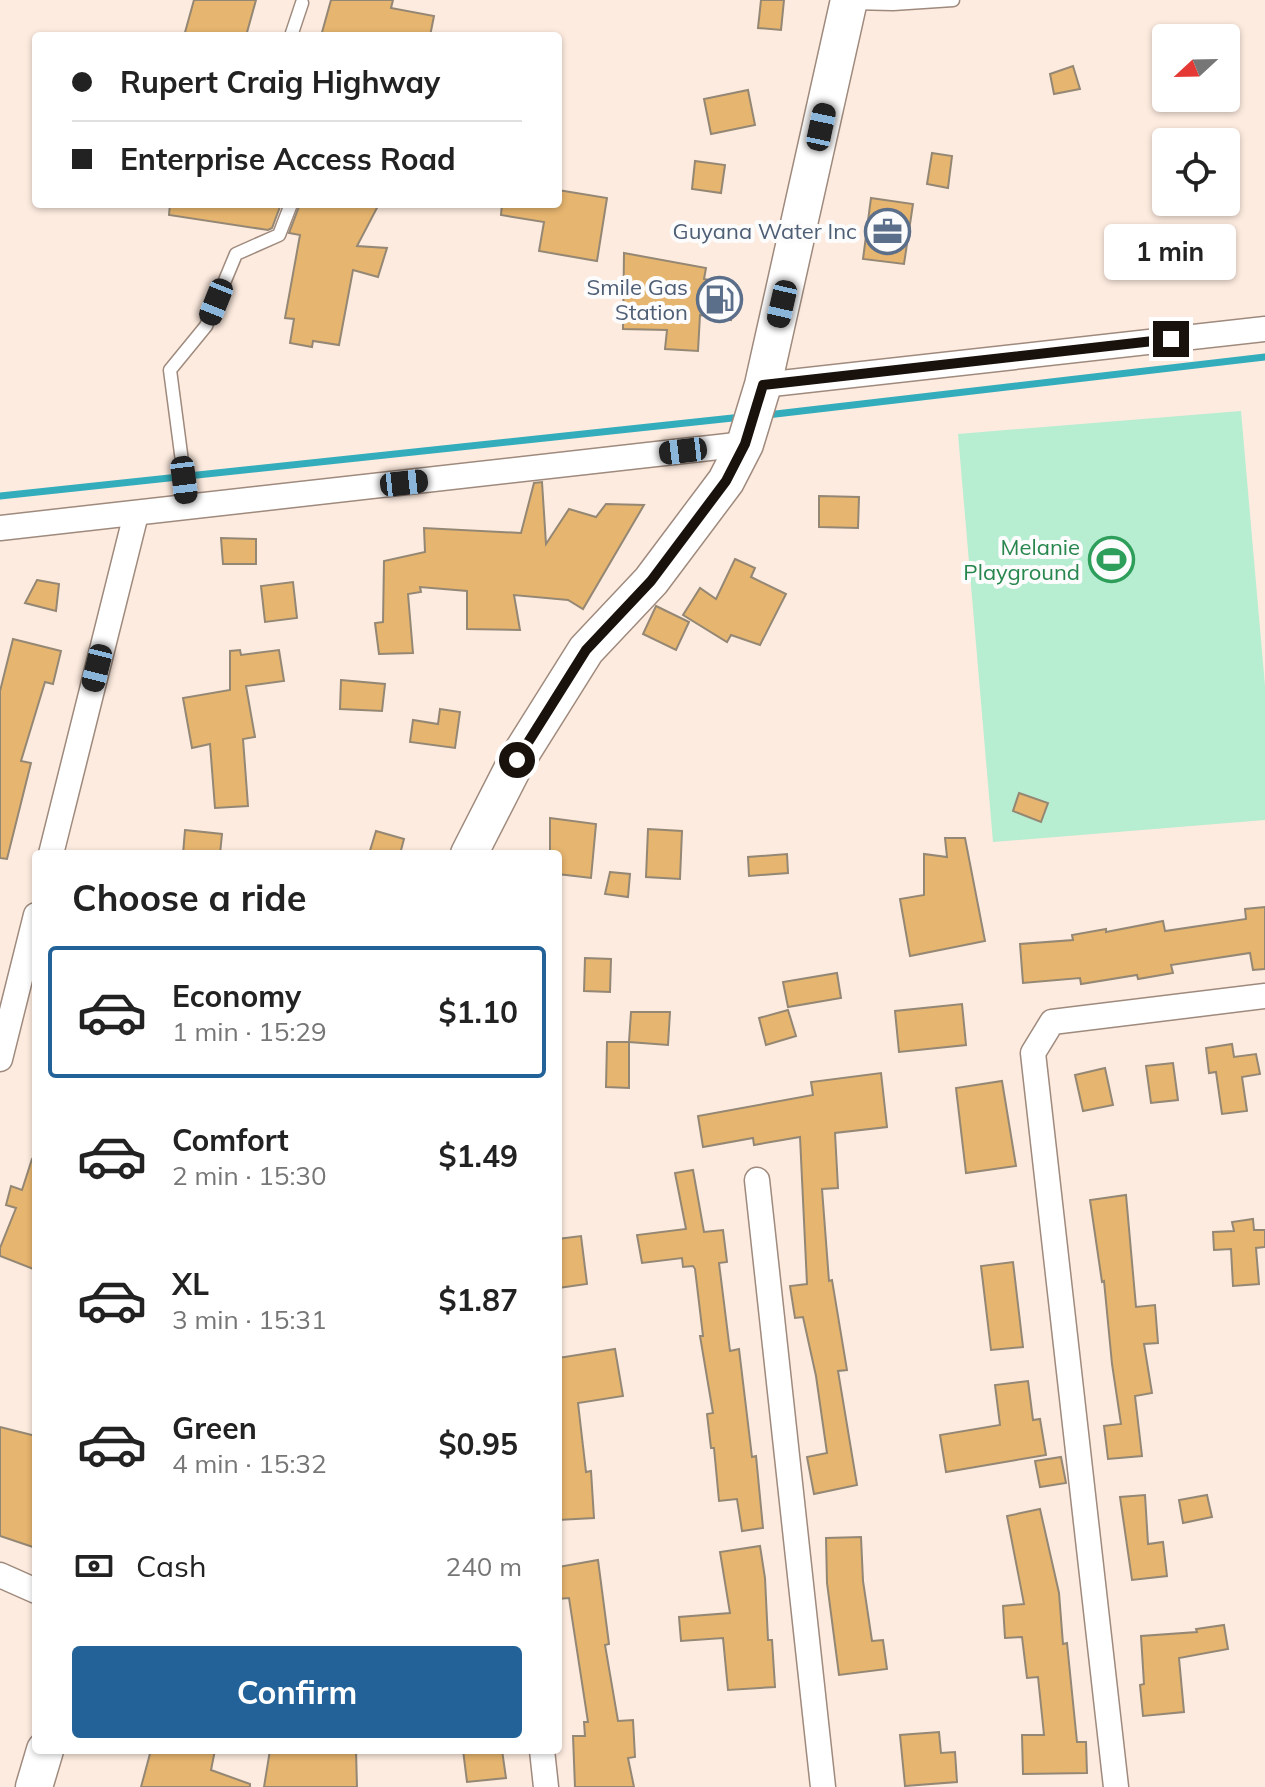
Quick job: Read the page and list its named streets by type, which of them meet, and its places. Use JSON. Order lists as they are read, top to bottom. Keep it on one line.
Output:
{"places":{"office":["Guyana Water Inc"],"fuel station":["Smile Gas Station"],"sports":["Melanie Playground"]},"north":"left","page":{"banner":["Rupert Craig Highway","Enterprise Access Road"],"bubble":"1 min","heading":"Choose a ride","list":[{"name":"Economy","note":"1 min · 15:29","value":"$1.10"},{"name":"Comfort","note":"2 min · 15:30","value":"$1.49"},{"name":"XL","note":"3 min · 15:31","value":"$1.87"},{"name":"Green","note":"4 min · 15:32","value":"$0.95"}],"pay":["Cash","240 m"],"buttons":"Confirm"}}
